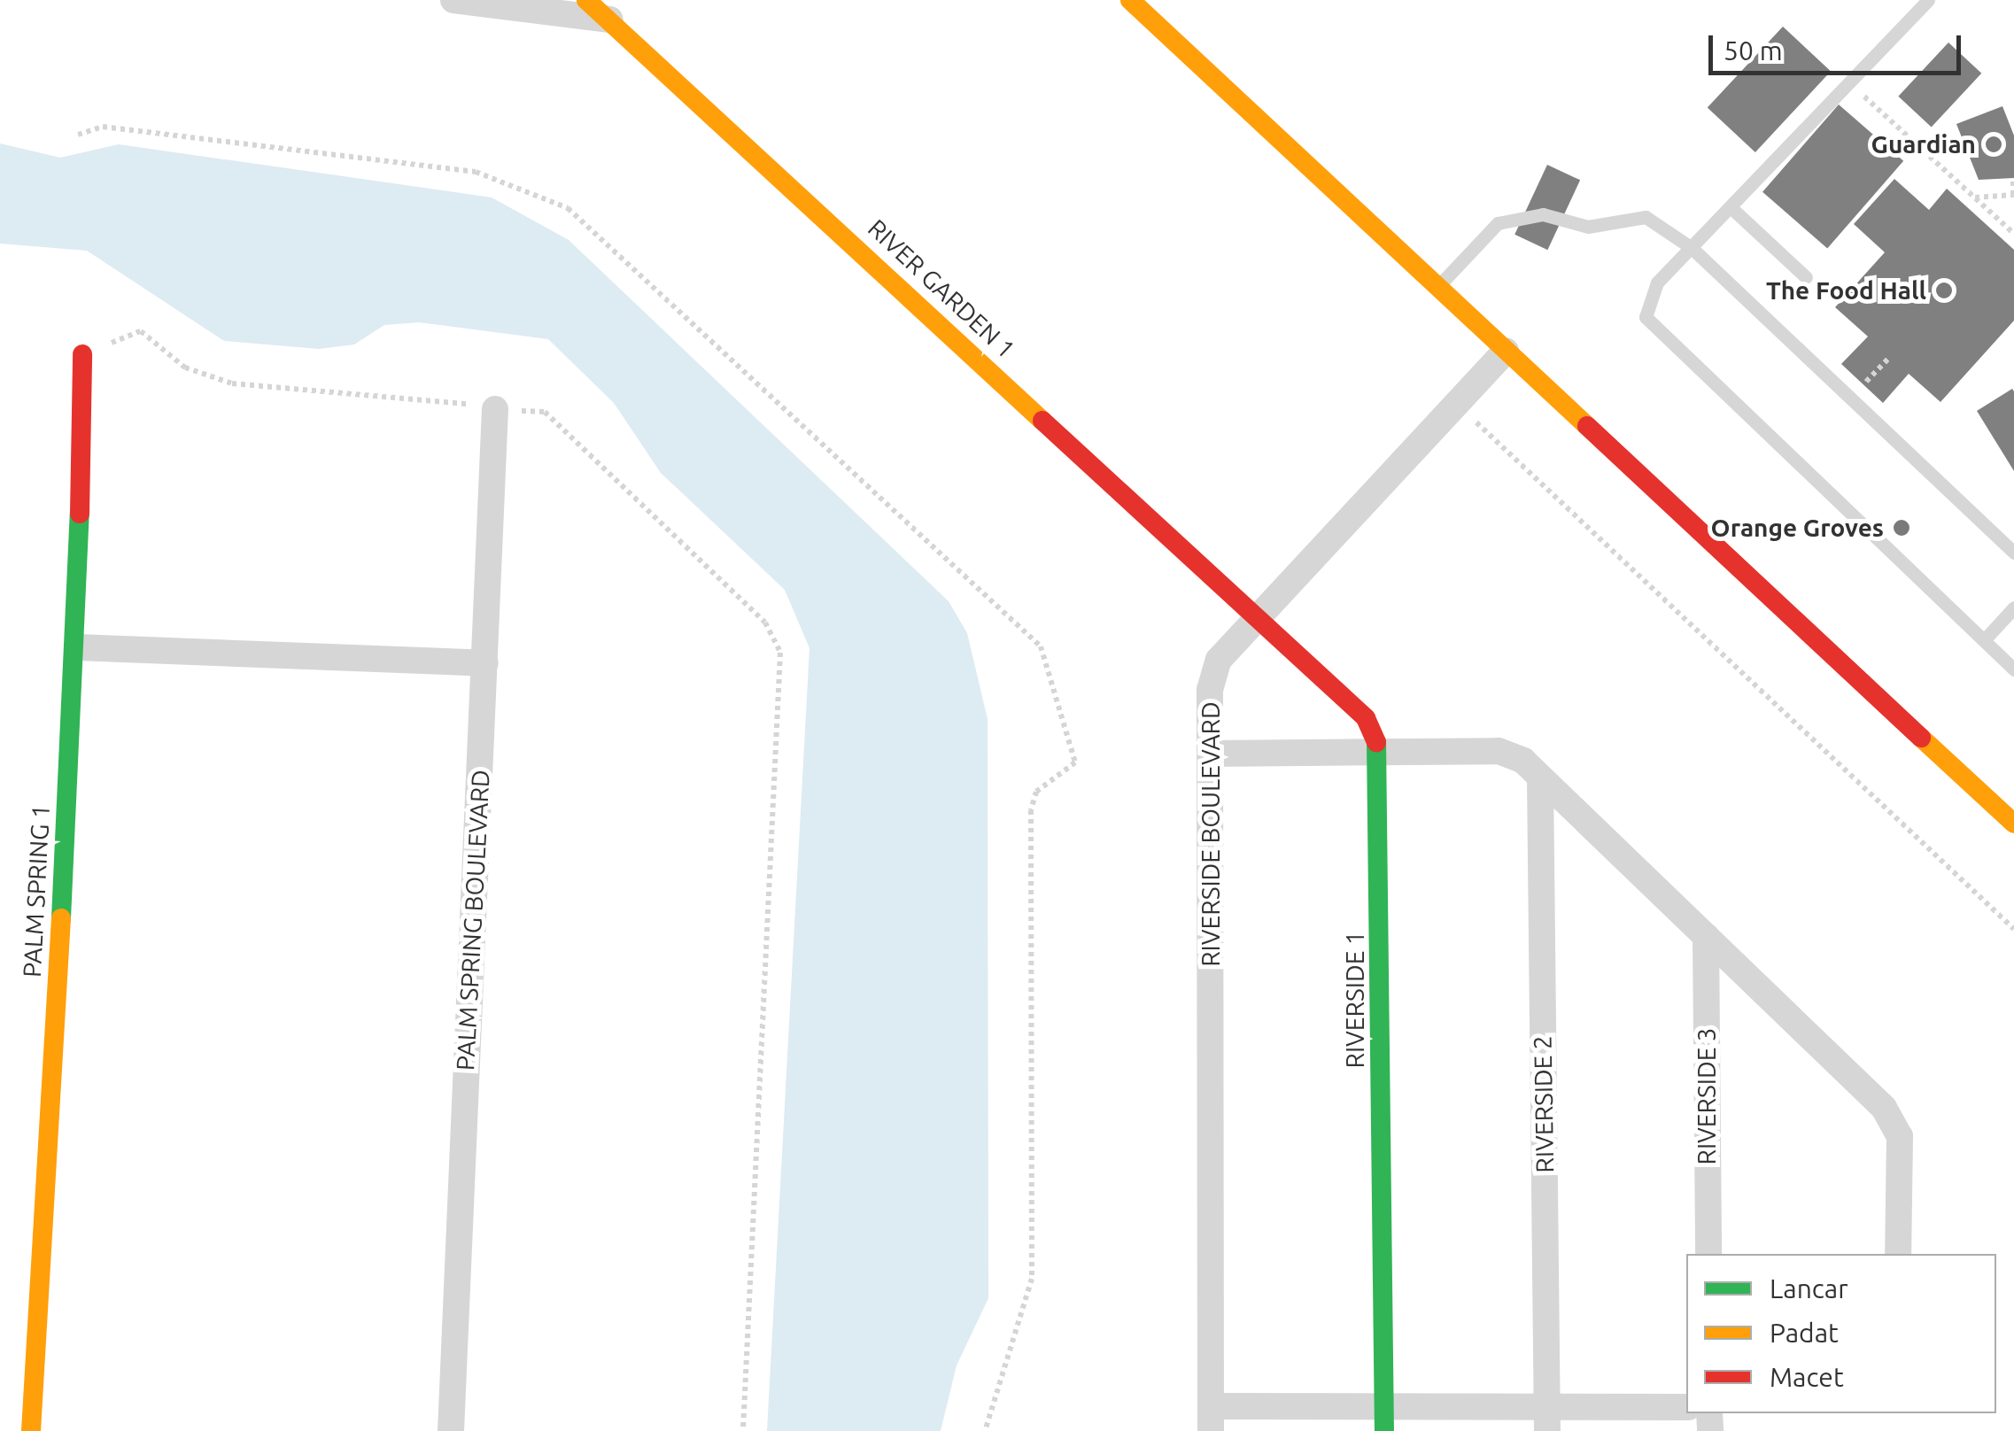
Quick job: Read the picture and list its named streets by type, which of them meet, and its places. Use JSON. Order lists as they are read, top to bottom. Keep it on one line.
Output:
{"streets":{"street":["RIVER GARDEN 1","RIVERSIDE BOULEVARD","PALM SPRING 1","PALM SPRING BOULEVARD","RIVERSIDE 1","RIVERSIDE 3","RIVERSIDE 2"]},"crossings":[["RIVER GARDEN 1","RIVERSIDE BOULEVARD"],["RIVER GARDEN 1","RIVERSIDE 1"],["RIVERSIDE BOULEVARD","RIVERSIDE 1"]],"places":["Guardian","The Food Hall","Orange Groves"],"legend":["Lancar","Padat","Macet"],"scale_bar":"50 m"}
